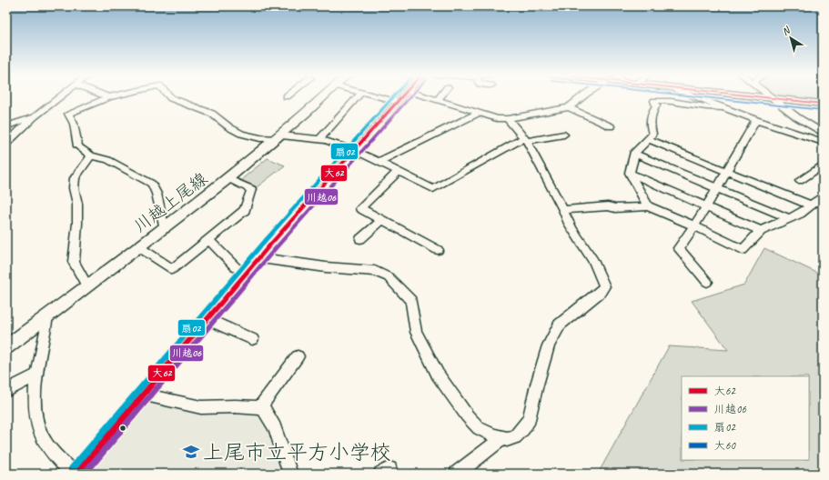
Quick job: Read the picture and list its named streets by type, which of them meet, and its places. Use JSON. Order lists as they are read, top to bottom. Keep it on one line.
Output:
{"streets":{"main road":["川越上尾線"]},"places":{"school or university":["上尾市立平方小学校"]},"lines":["transit line 大62","transit line 川越06","transit line 扇02","transit line 大60"],"legend":["大62","川越06","扇02","大60"],"north":"top left"}
